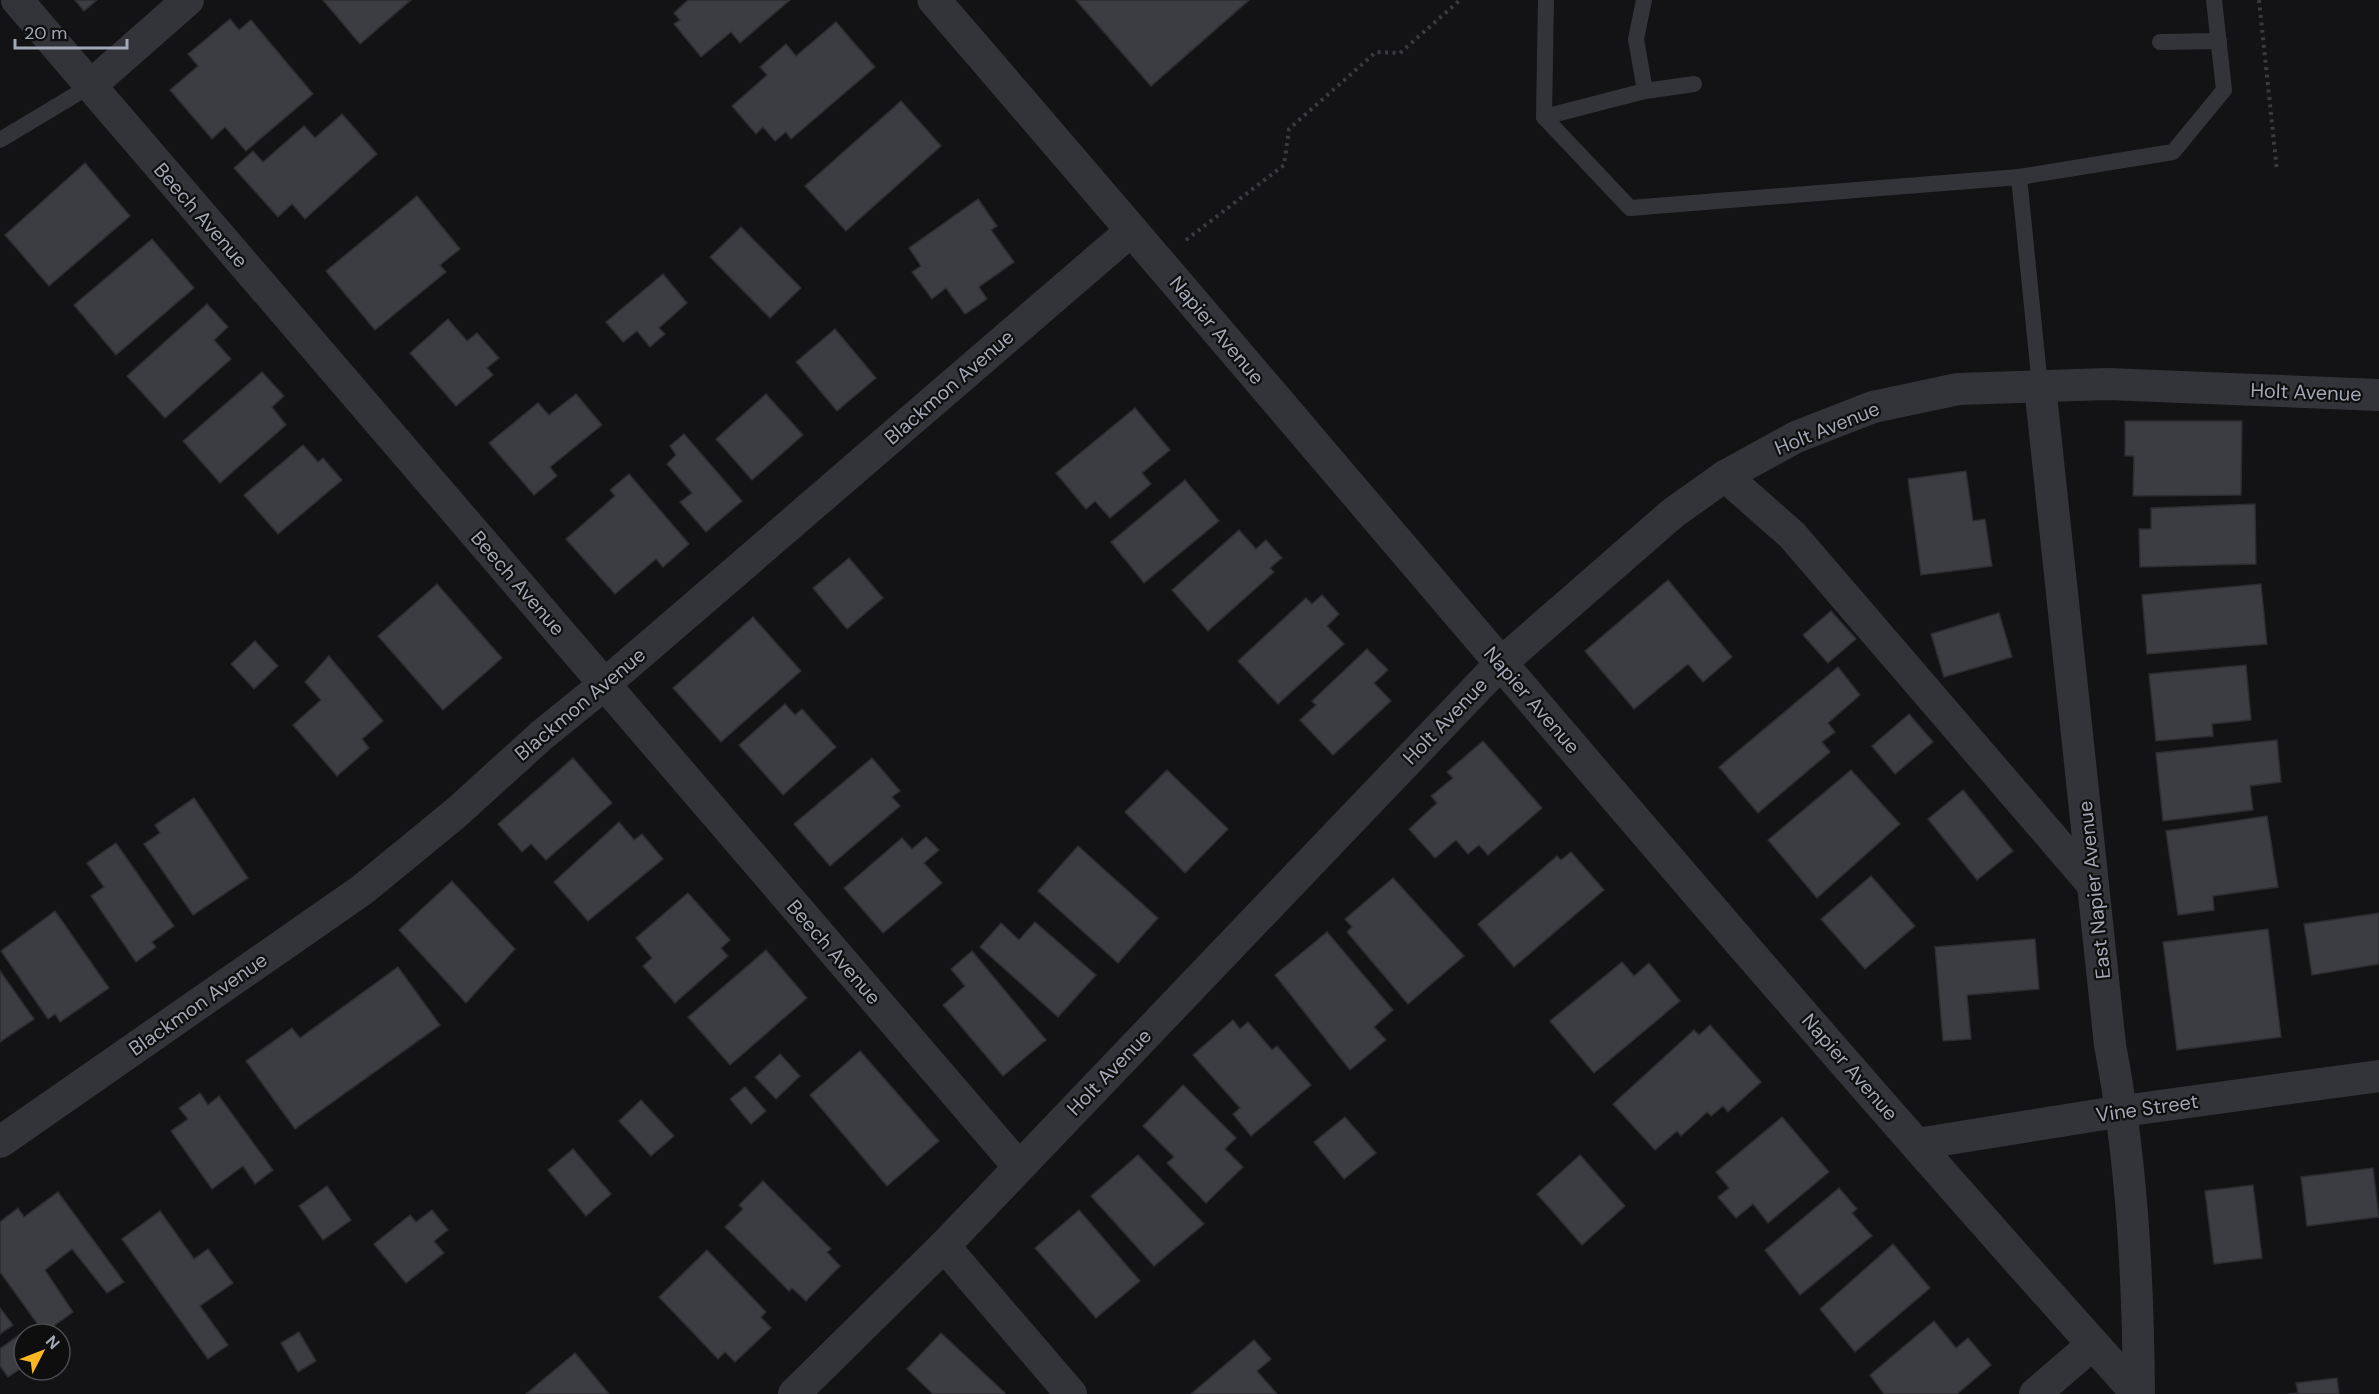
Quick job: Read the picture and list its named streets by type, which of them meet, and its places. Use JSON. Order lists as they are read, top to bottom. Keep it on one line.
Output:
{"streets":{"street":["Beech Avenue","Napier Avenue","Blackmon Avenue","Holt Avenue","East Napier Avenue","Vine Street"]},"crossings":[["Beech Avenue","Blackmon Avenue"],["Beech Avenue","Holt Avenue"],["Napier Avenue","Blackmon Avenue"],["Napier Avenue","Holt Avenue"],["Napier Avenue","East Napier Avenue"],["Napier Avenue","Vine Street"],["Holt Avenue","East Napier Avenue"],["East Napier Avenue","Vine Street"]],"scale_bar":"20 m","north":"top right"}
